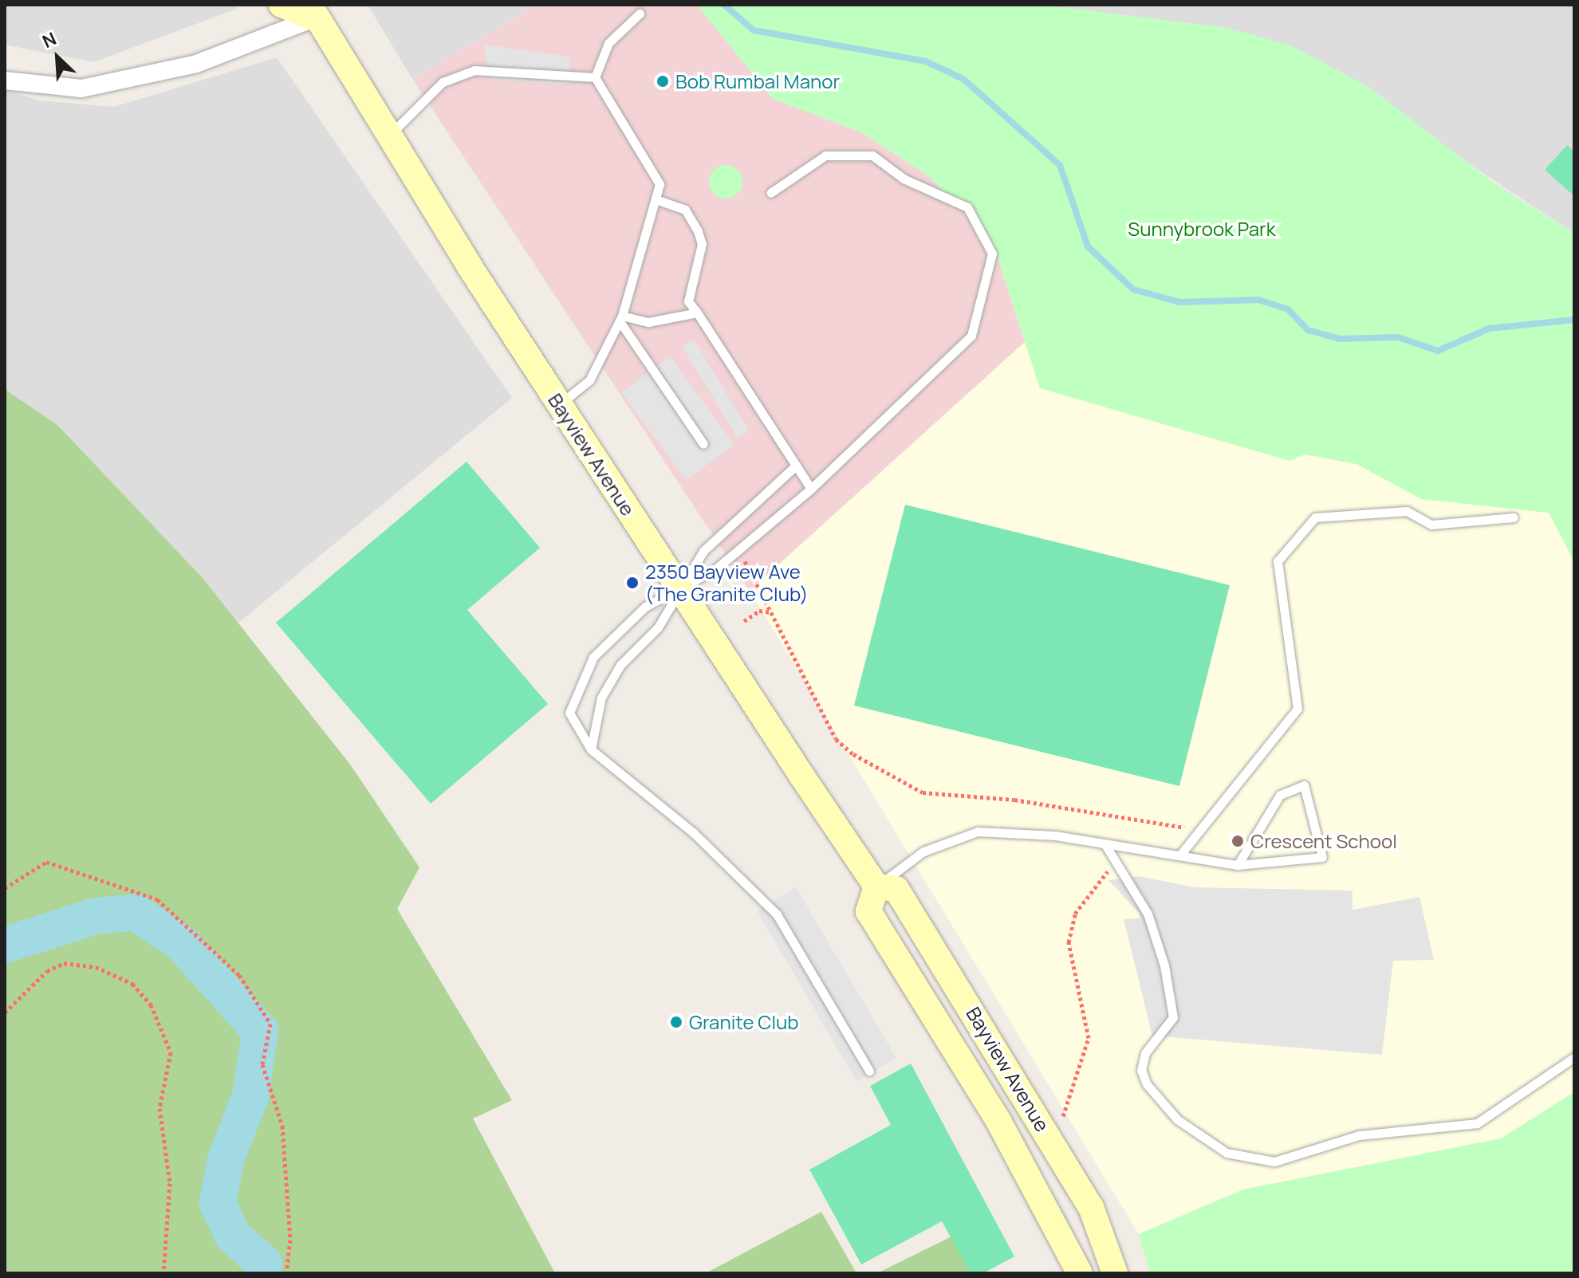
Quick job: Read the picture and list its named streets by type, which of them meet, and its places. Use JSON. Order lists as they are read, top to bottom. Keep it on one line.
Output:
{"streets":{"main road":["Bayview Avenue"]},"parks":["Sunnybrook Park"],"places":["Bob Rumbal Manor","2350 Bayview Ave (The Granite Club)","Crescent School","Granite Club"],"north":"top left"}
